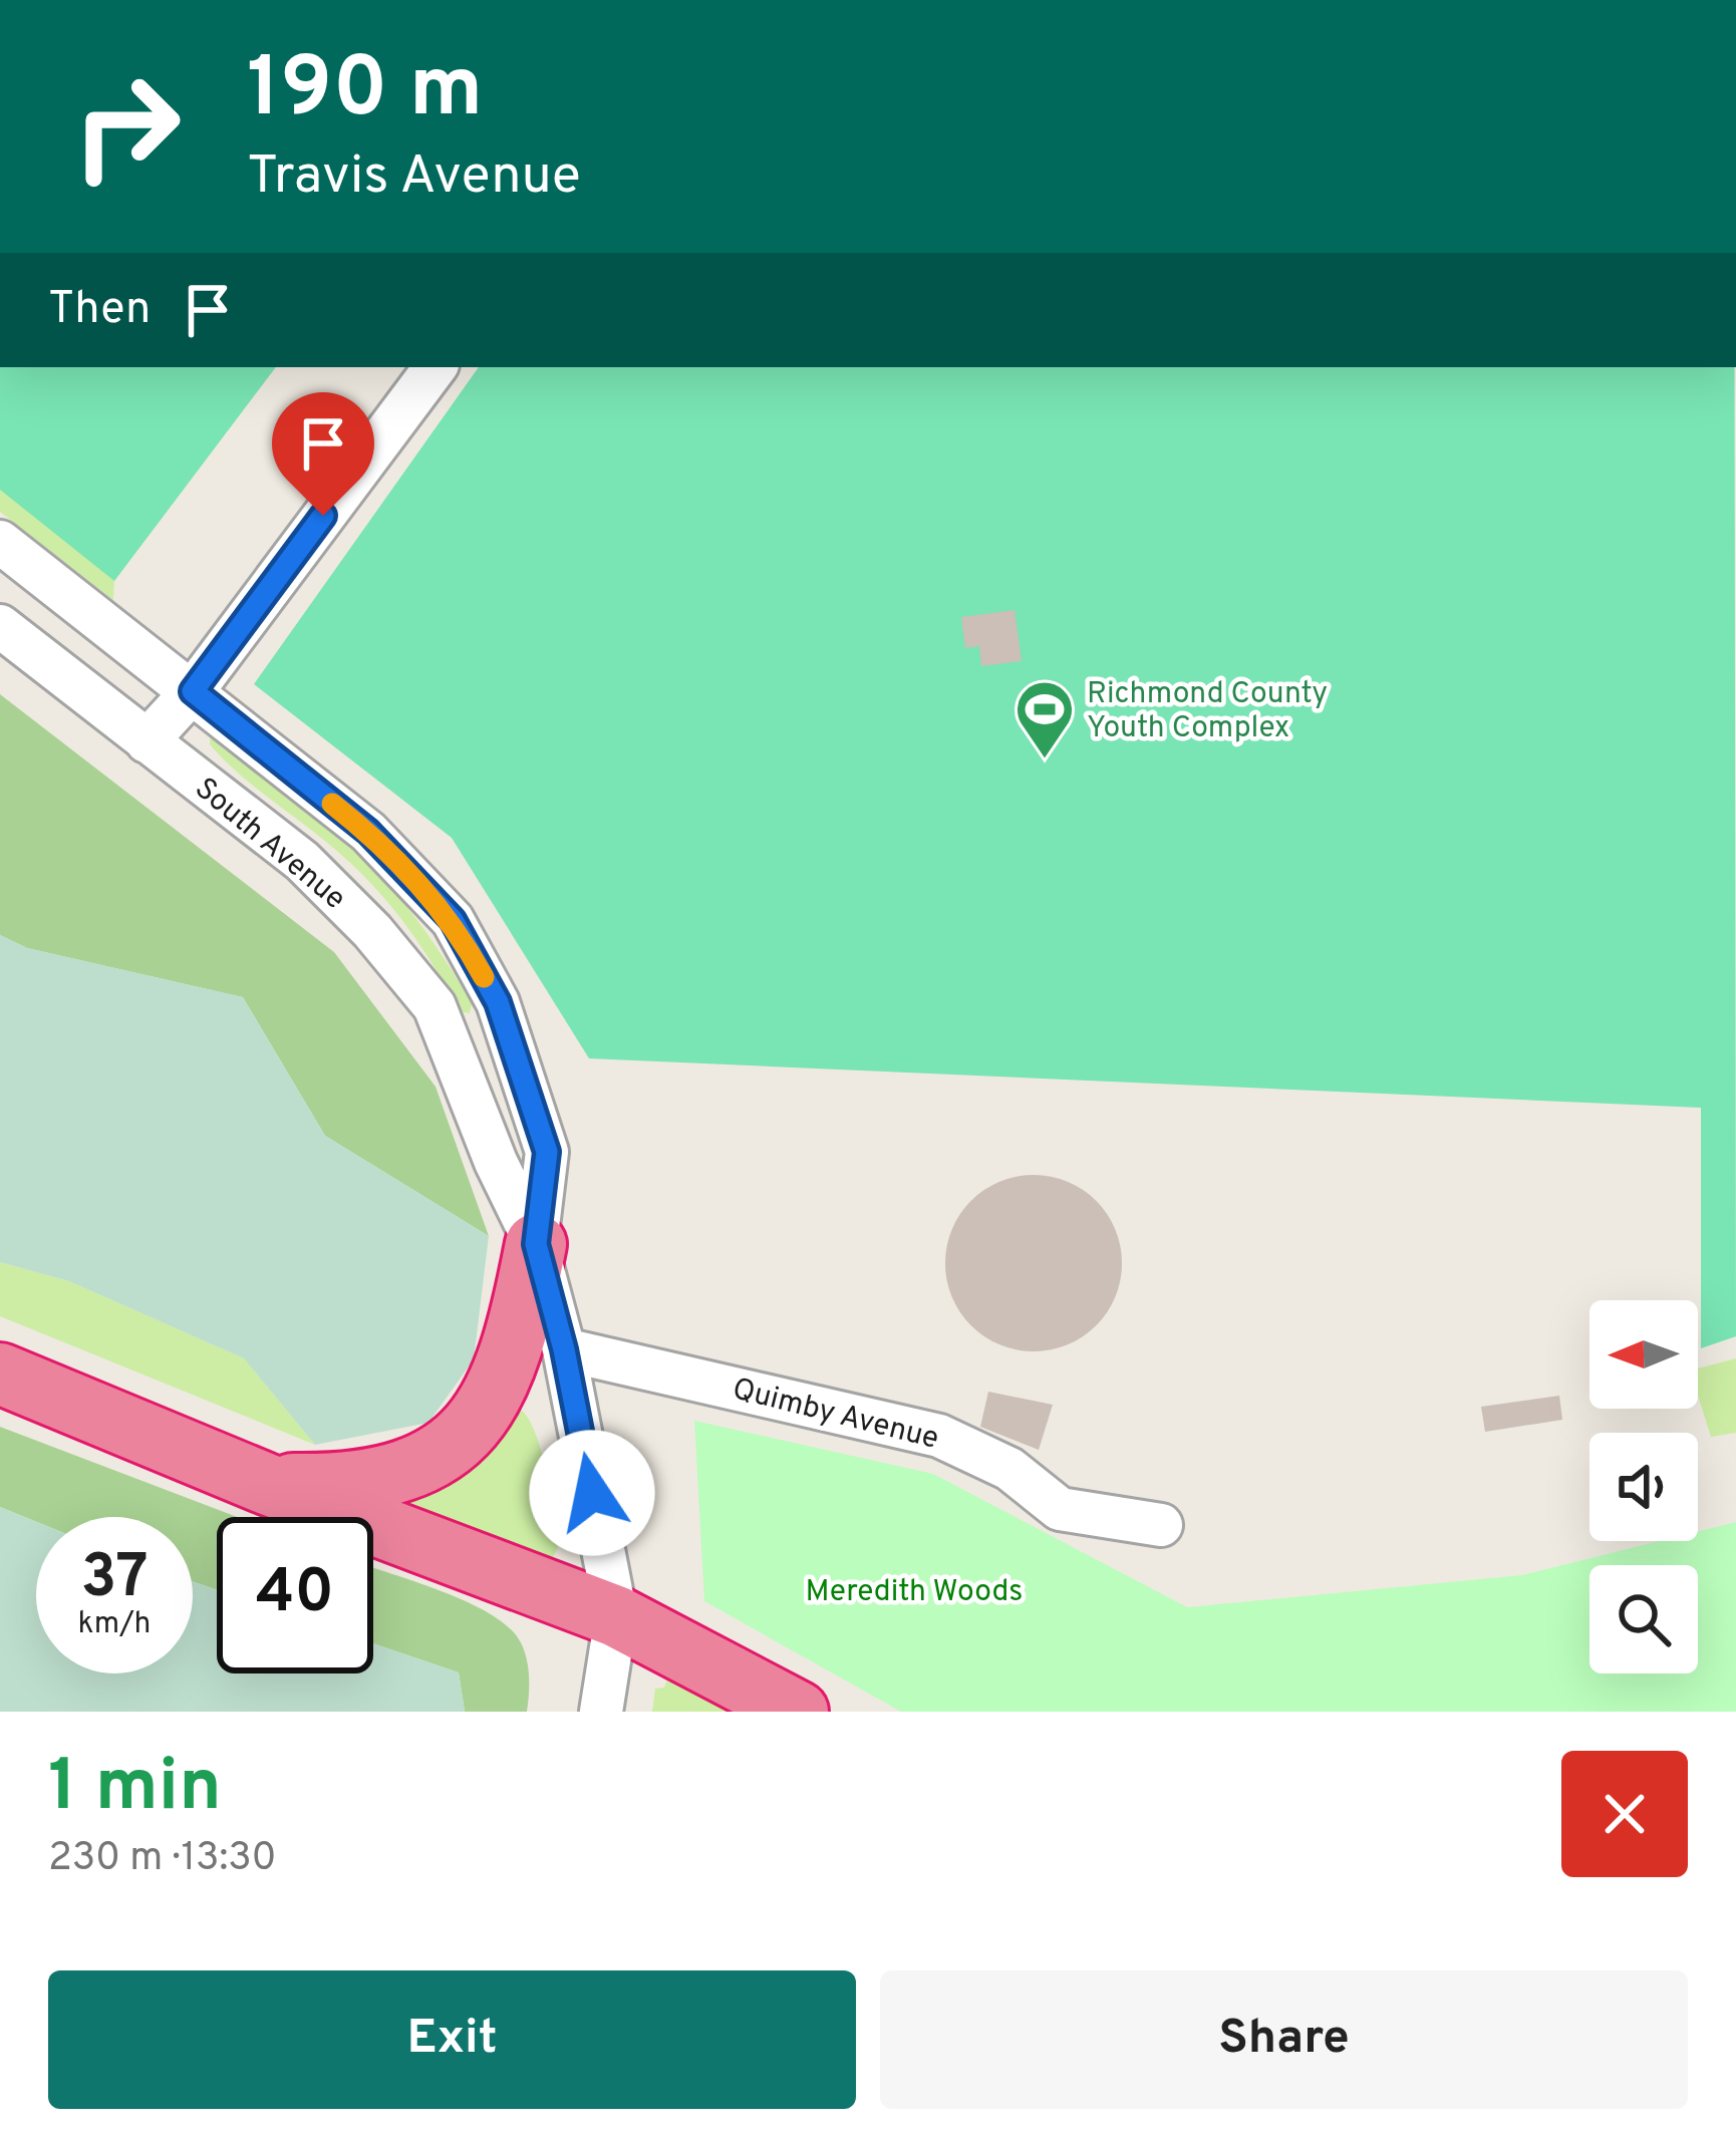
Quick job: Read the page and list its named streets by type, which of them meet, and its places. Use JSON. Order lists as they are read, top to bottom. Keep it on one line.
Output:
{"streets":{"street":["South Avenue","Quimby Avenue"]},"crossings":[["South Avenue","Quimby Avenue"]],"parks":["Meredith Woods"],"places":{"sports":["Richmond County Youth Complex"]},"north":"left","page":{"turn":["190 m","Travis Avenue"],"then":"Then","speed":"37 km/h","limit":"40","heading":["1 min","230 m · 13:30"],"buttons":["Exit","Share"]}}
